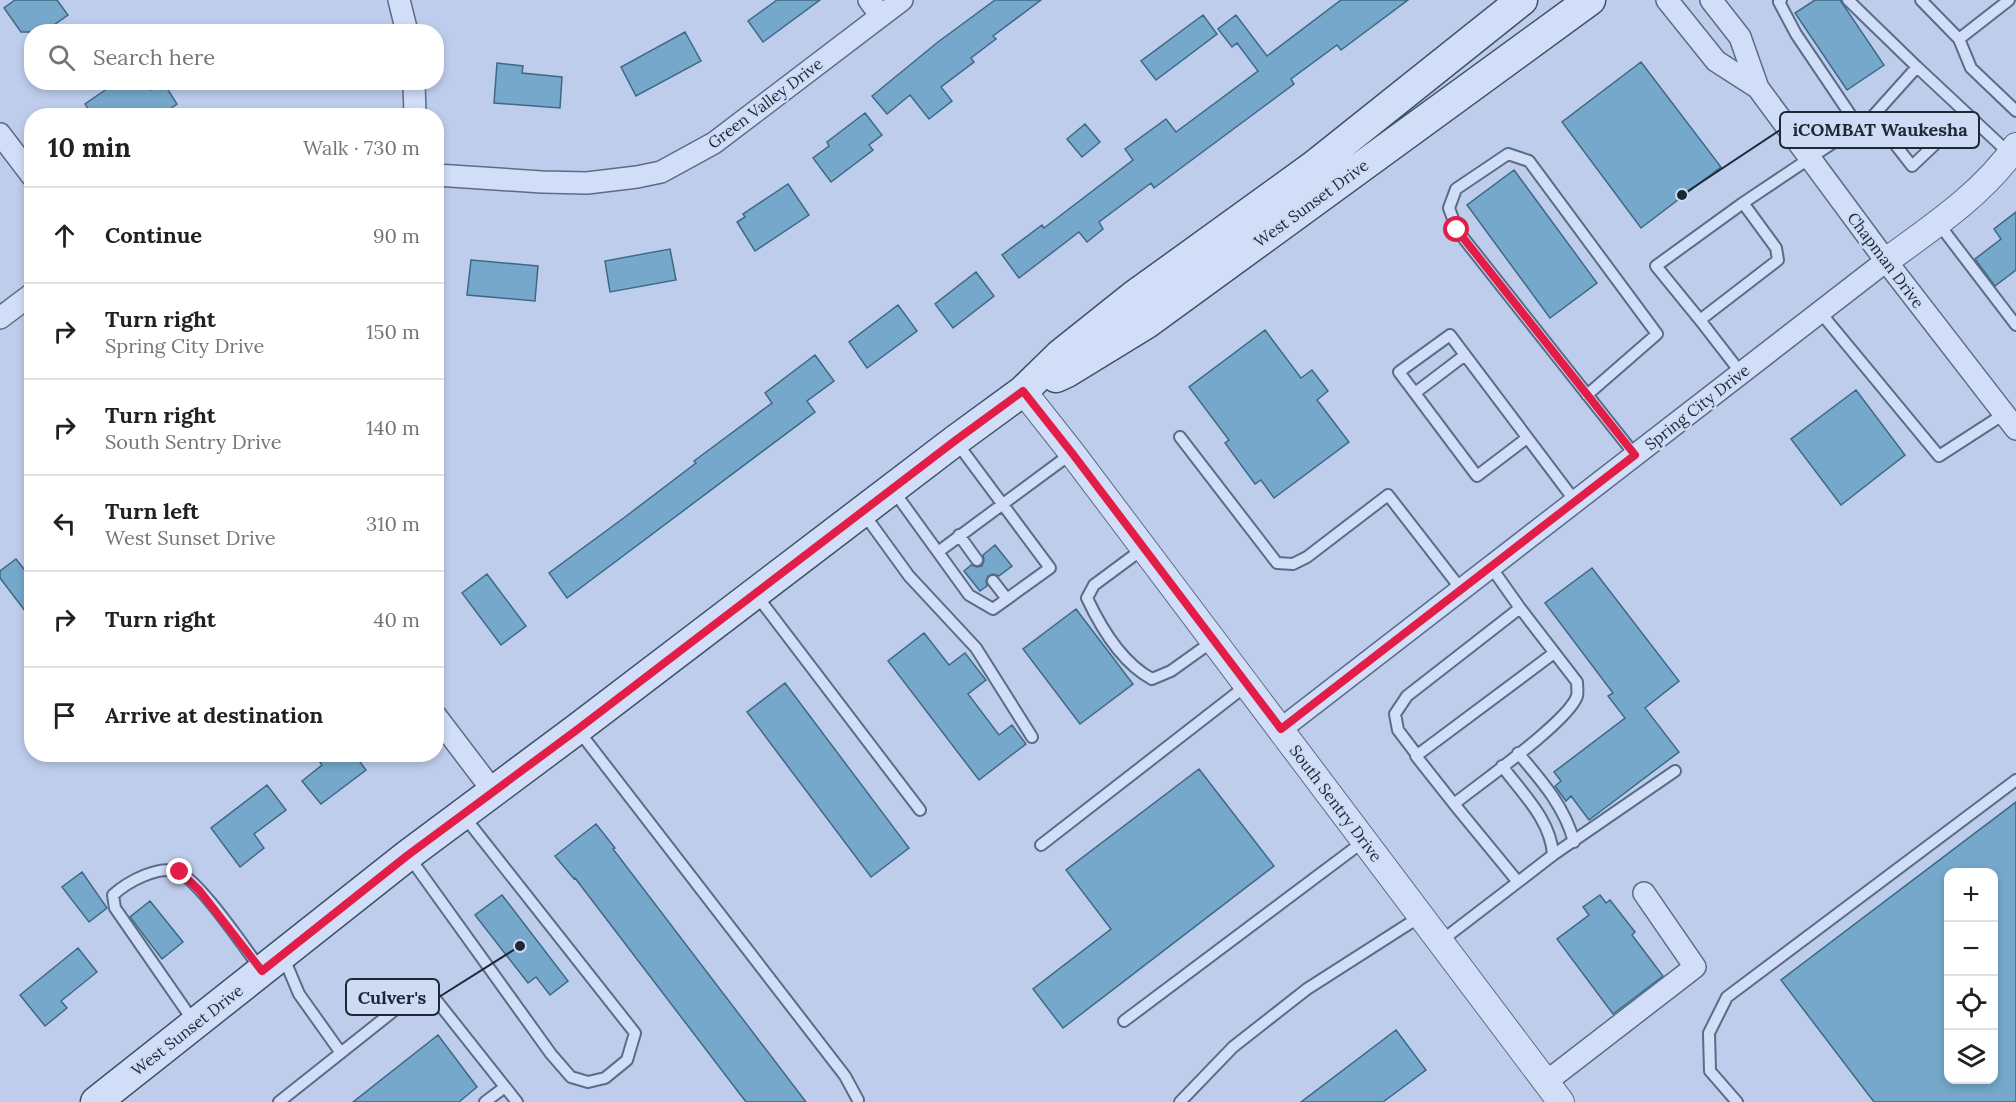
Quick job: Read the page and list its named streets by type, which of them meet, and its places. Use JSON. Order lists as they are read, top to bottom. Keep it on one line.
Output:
{"streets":{"main road":["West Sunset Drive"],"street":["Green Valley Drive","Chapman Drive","Spring City Drive","South Sentry Drive"]},"crossings":[["West Sunset Drive","South Sentry Drive"],["Chapman Drive","Spring City Drive"],["Spring City Drive","South Sentry Drive"]],"places":["iCOMBAT Waukesha","Culver's"],"page":{"search":"Search here","heading":["10 min","Walk · 730 m"],"list":[["Continue","90 m"],["Turn right","Spring City Drive","150 m"],["Turn right","South Sentry Drive","140 m"],["Turn left","West Sunset Drive","310 m"],["Turn right","40 m"],"Arrive at destination"],"map_buttons":["+","−"]}}
